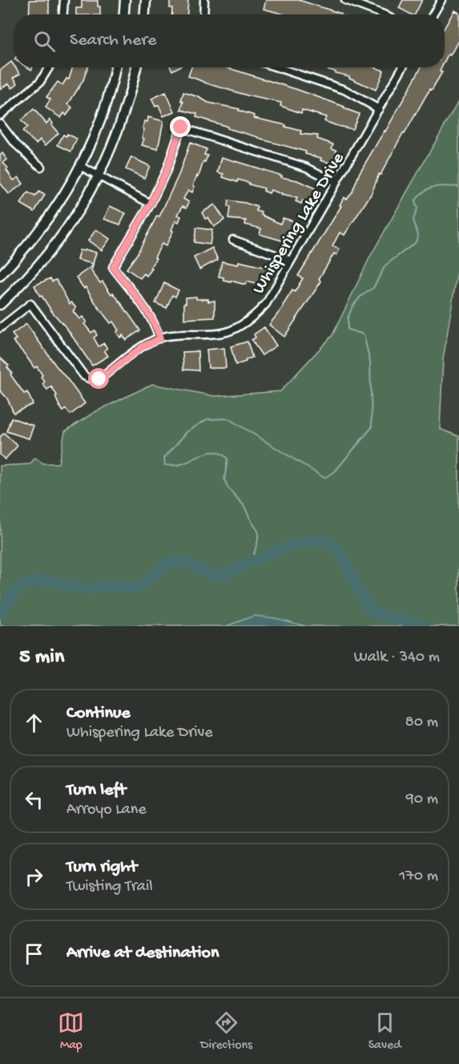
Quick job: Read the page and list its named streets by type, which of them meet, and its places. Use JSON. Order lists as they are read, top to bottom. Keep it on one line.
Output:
{"streets":{"street":["Whispering Lake Drive"]},"page":{"search":"Search here","heading":["5 min","Walk · 340 m"],"list":[["Continue","Whispering Lake Drive","80 m"],["Turn left","Arroyo Lane","90 m"],["Turn right","Twisting Trail","170 m"],"Arrive at destination"],"nav":["Map","Directions","Saved"]}}
